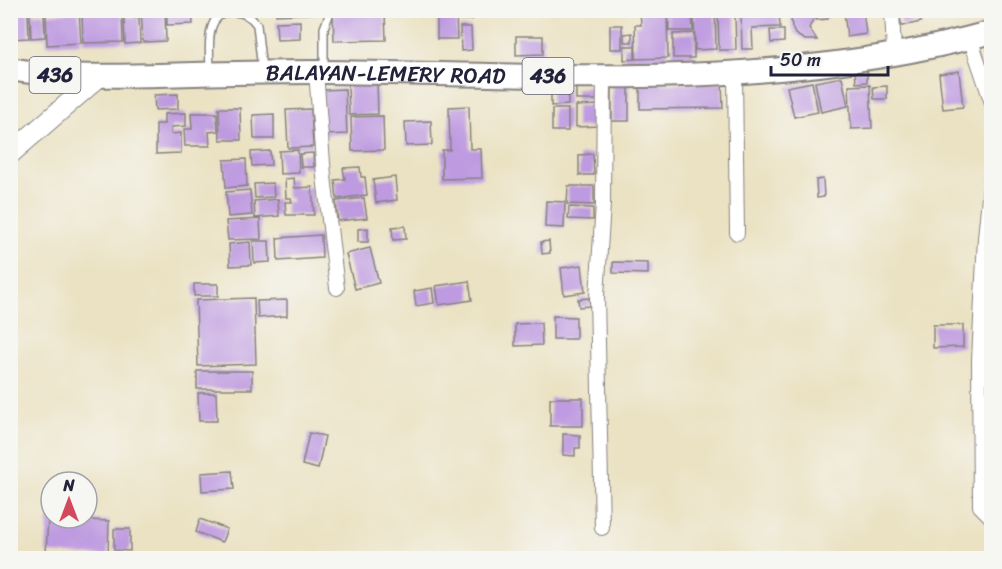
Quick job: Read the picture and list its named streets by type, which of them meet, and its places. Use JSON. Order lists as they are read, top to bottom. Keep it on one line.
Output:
{"streets":{"main road":["BALAYAN-LEMERY ROAD","436"]},"crossings":[["BALAYAN-LEMERY ROAD","436"]],"scale_bar":"50 m","north":"top"}
